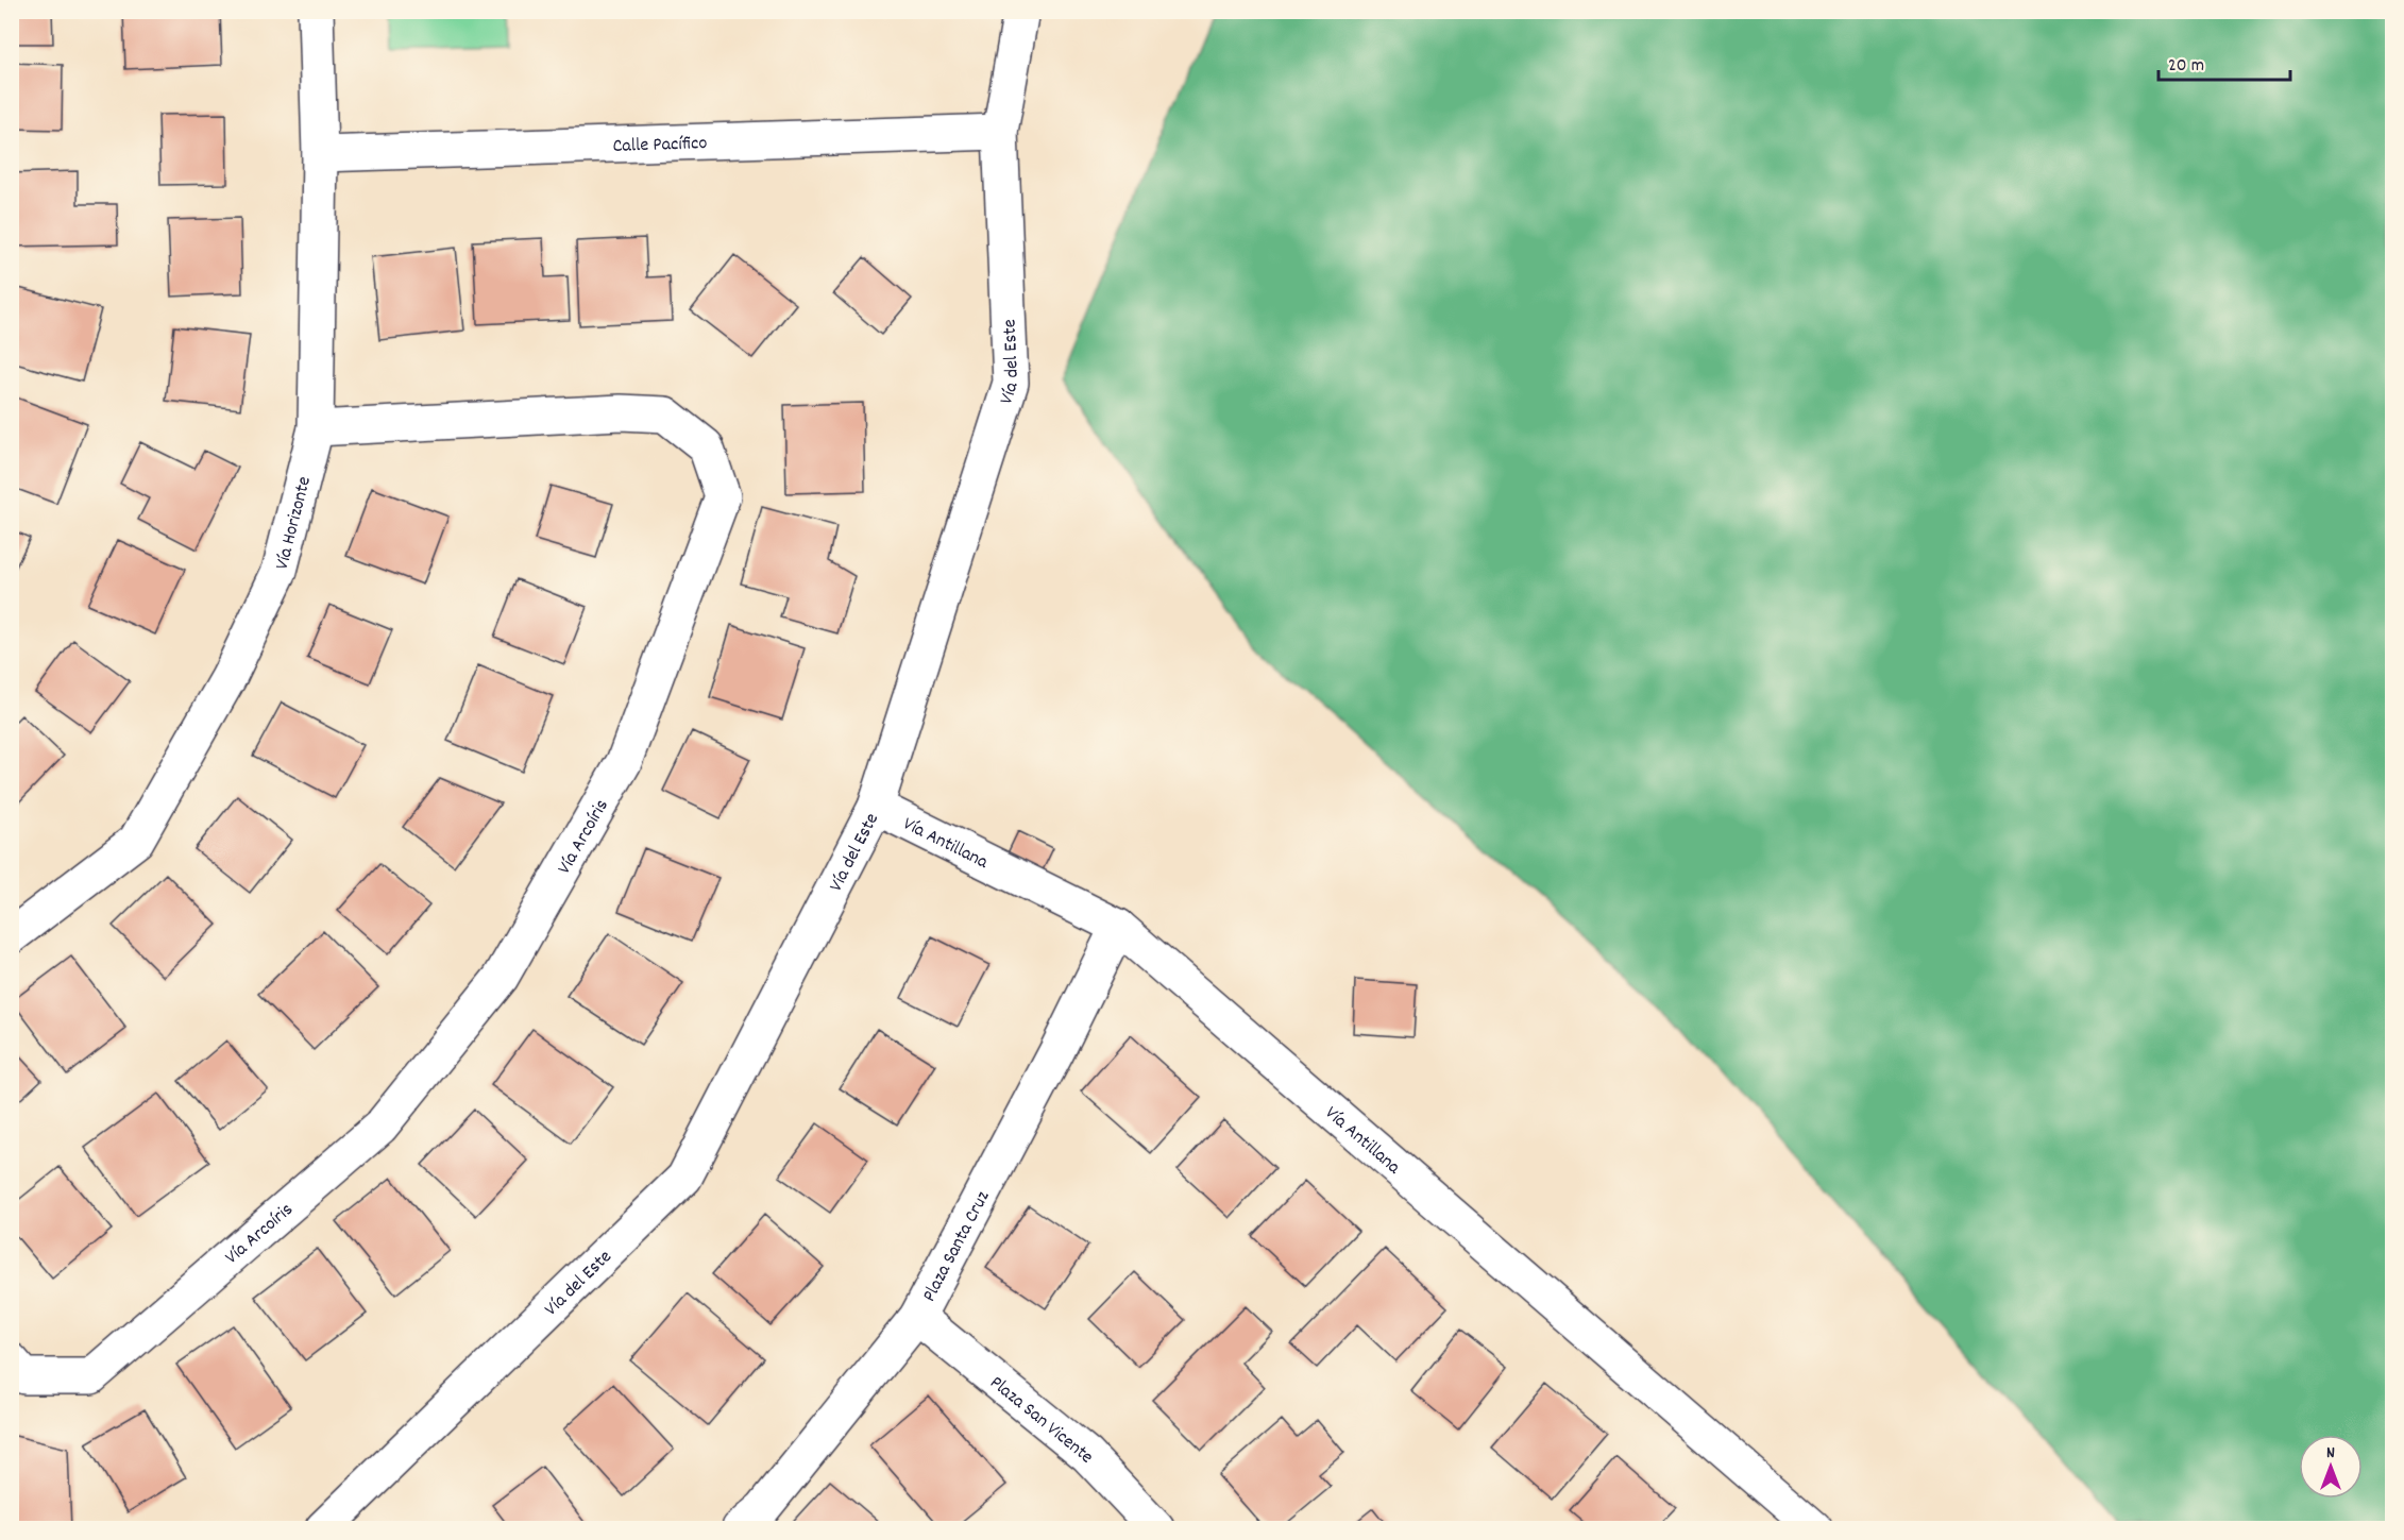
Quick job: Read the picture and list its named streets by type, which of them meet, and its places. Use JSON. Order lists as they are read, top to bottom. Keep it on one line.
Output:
{"streets":{"street":["Calle Pacífico","Vía del Este","Vía Horizonte","Vía Arcoíris","Vía Antillana","Plaza Santa Cruz","Plaza San Vicente"]},"crossings":[["Calle Pacífico","Vía del Este"],["Calle Pacífico","Vía Horizonte"],["Vía del Este","Vía Antillana"],["Vía Horizonte","Vía Arcoíris"],["Vía Antillana","Plaza Santa Cruz"],["Plaza Santa Cruz","Plaza San Vicente"]],"scale_bar":"20 m","north":"top"}
